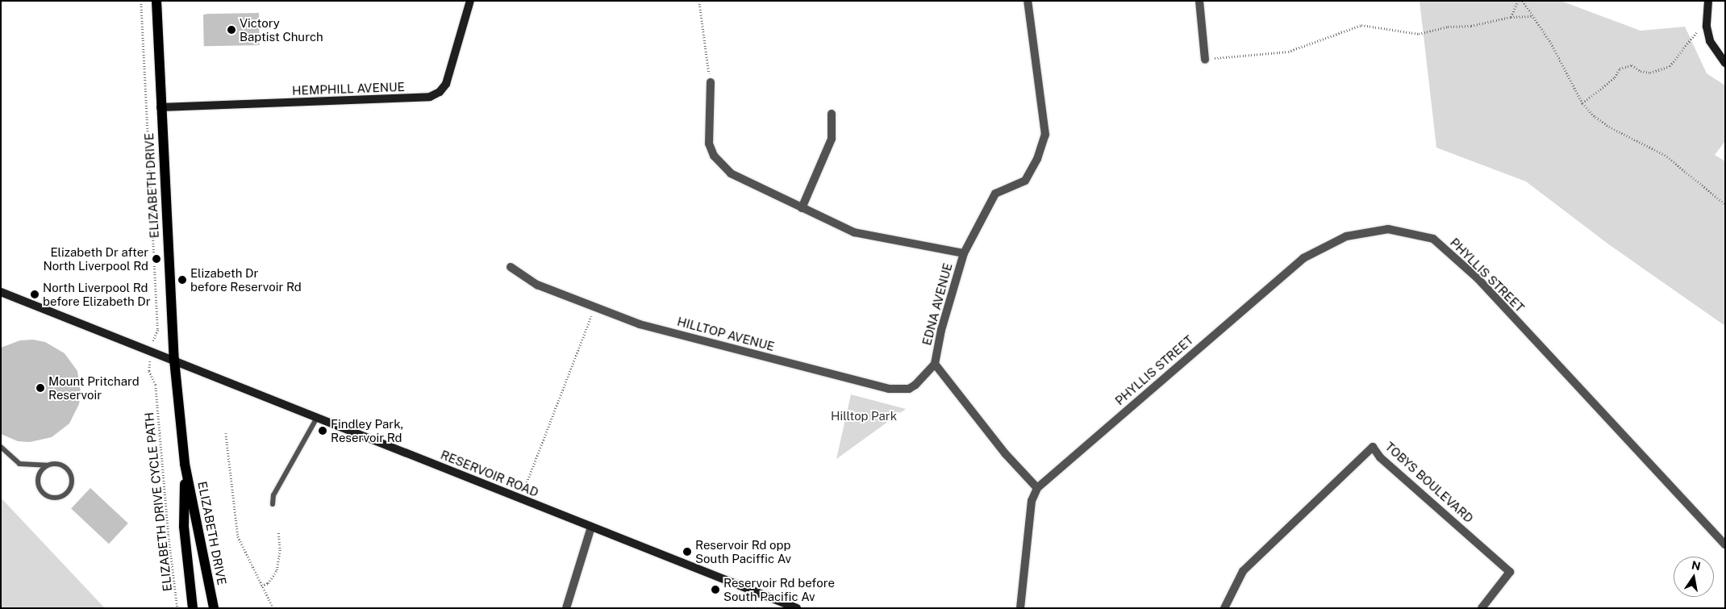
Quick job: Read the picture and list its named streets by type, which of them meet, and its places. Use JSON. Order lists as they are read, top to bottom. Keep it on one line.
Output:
{"streets":{"main road":["ELIZABETH DRIVE"],"street":["HEMPHILL AVENUE","PHYLLIS STREET","EDNA AVENUE","HILLTOP AVENUE","RESERVOIR ROAD","TOBYS BOULEVARD"],"path":["ELIZABETH DRIVE CYCLE PATH"]},"crossings":[["HEMPHILL AVENUE","ELIZABETH DRIVE"],["ELIZABETH DRIVE","RESERVOIR ROAD"],["PHYLLIS STREET","EDNA AVENUE"],["EDNA AVENUE","HILLTOP AVENUE"]],"parks":["Hilltop Park"],"places":["Victory Baptist Church","Elizabeth Dr after North Liverpool Rd","Elizabeth Dr before Reservoir Rd","North Liverpool Rd before Elizabeth Dr","Mount Pritchard Reservoir","Findley Park, Reservoir Rd","Reservoir Rd opp South Paciffic Av","Reservoir Rd before South Pacific Av"],"north":"top"}
